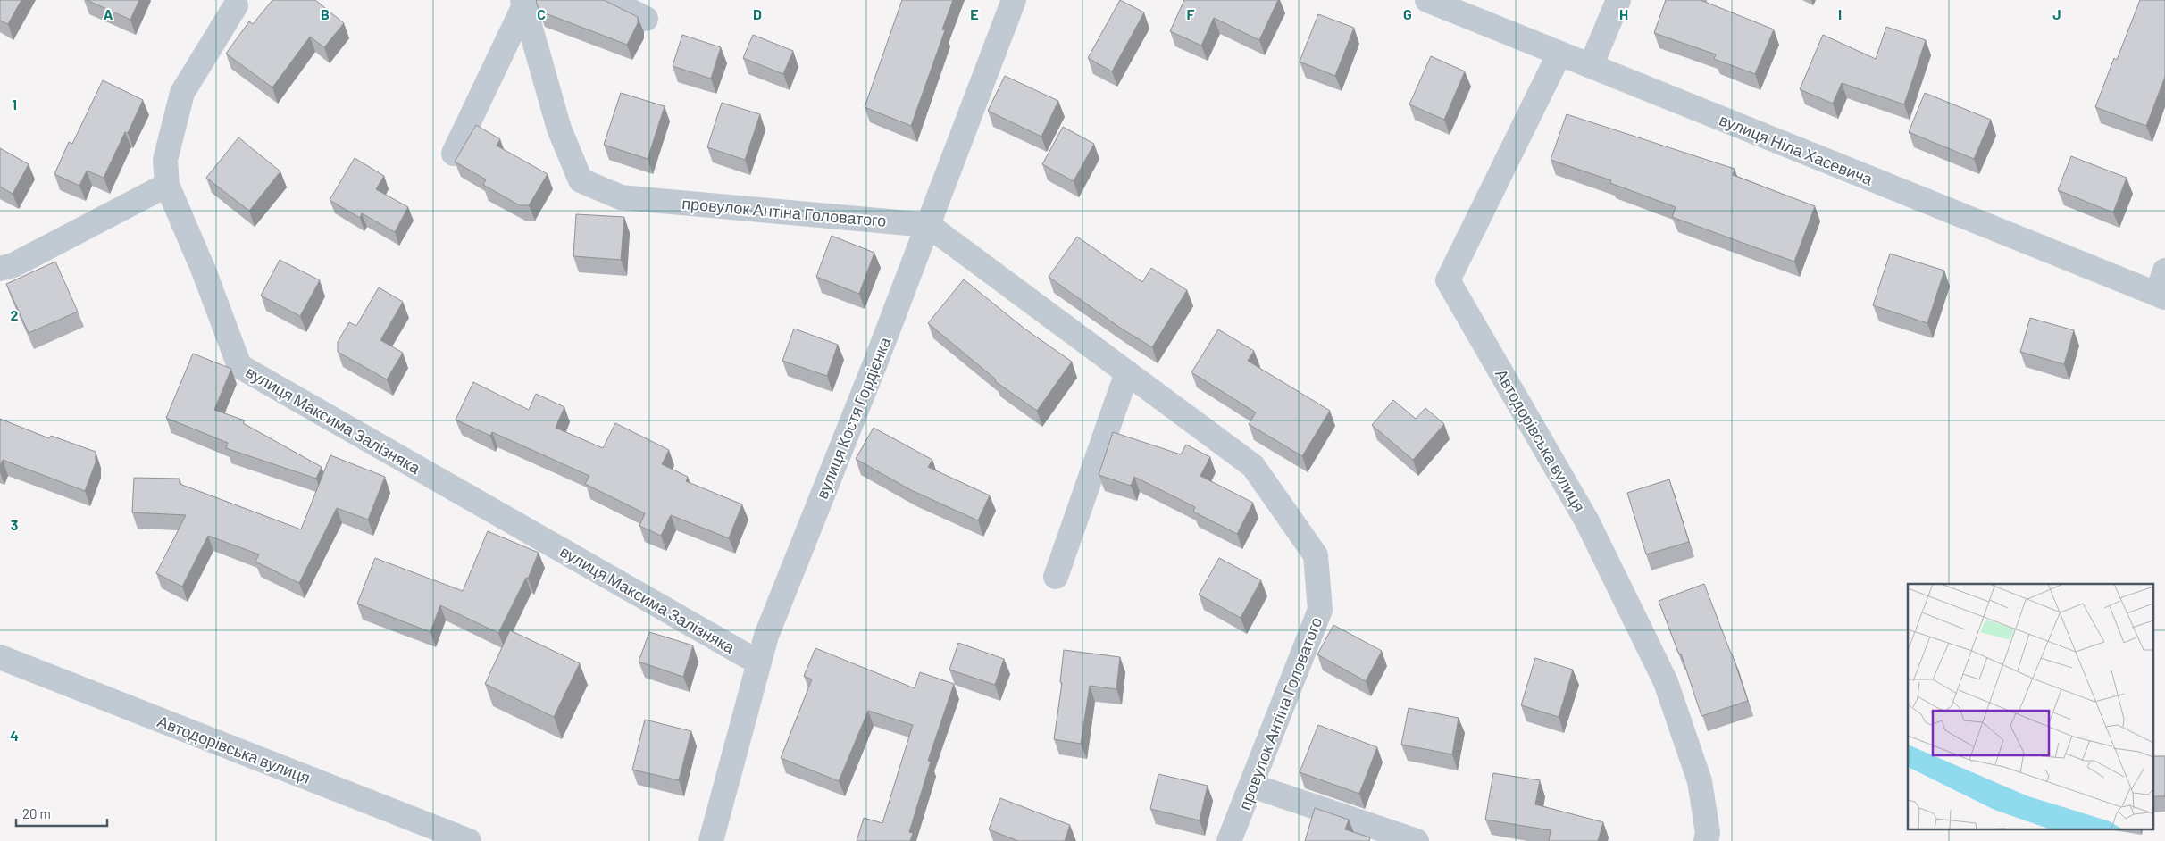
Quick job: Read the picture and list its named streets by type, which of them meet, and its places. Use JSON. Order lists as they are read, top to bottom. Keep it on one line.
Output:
{"streets":{"street":["вулиця Ніла Хасевича","провулок Антіна Головатого","вулиця Костя Гордієнка","вулиця Максима Залізняка","Автодорівська вулиця"]},"crossings":[["вулиця Ніла Хасевича","Автодорівська вулиця"],["провулок Антіна Головатого","вулиця Костя Гордієнка"],["вулиця Костя Гордієнка","вулиця Максима Залізняка"]],"scale_bar":"20 m","grid":{"columns":["A","B","C","D","E","F","G","H","I","J"],"rows":["1","2","3","4"]}}
